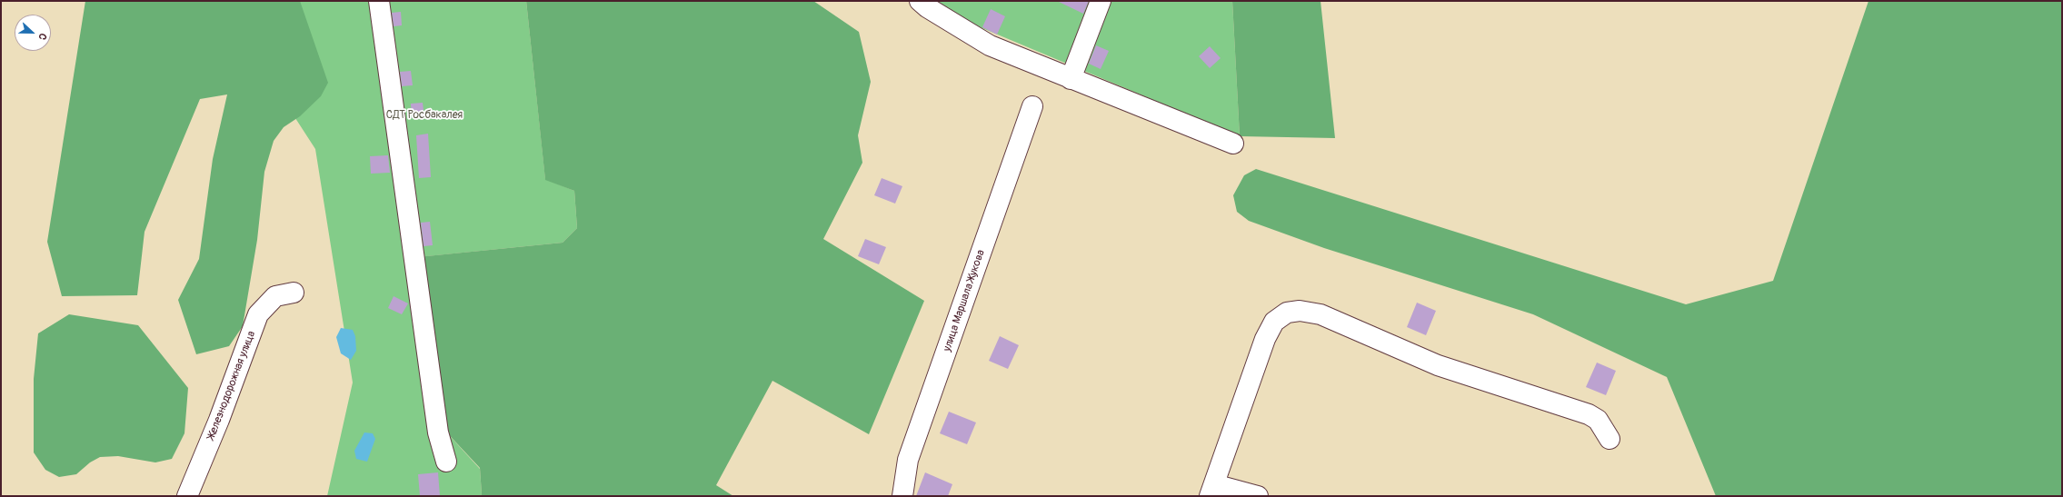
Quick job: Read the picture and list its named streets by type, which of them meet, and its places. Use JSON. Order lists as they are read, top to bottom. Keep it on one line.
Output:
{"streets":{"street":["улица Маршала Жукова","Железнодорожная улица"]},"parks":["СДТ Росбакалея"],"north":"right"}
